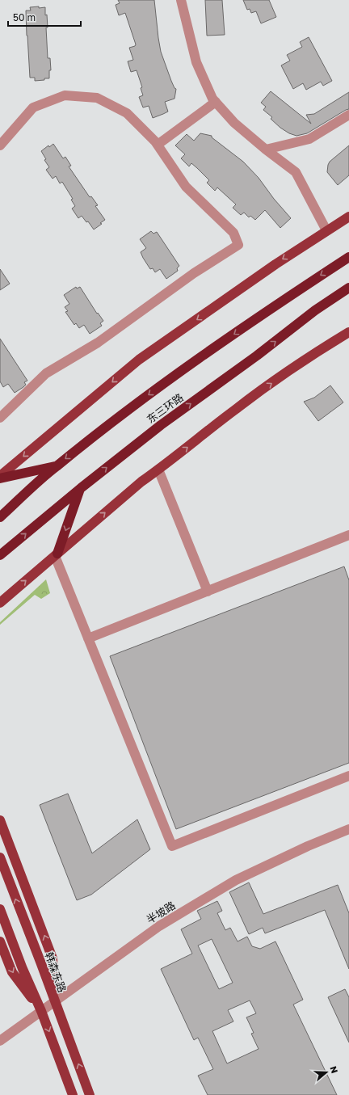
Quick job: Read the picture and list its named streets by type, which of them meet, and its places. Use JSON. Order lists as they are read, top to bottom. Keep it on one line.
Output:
{"streets":{"highway":["东三环路"],"main road":["韩森东路"],"street":["半坡路"]},"crossings":[["半坡路","韩森东路"]],"scale_bar":"50 m","north":"right"}
